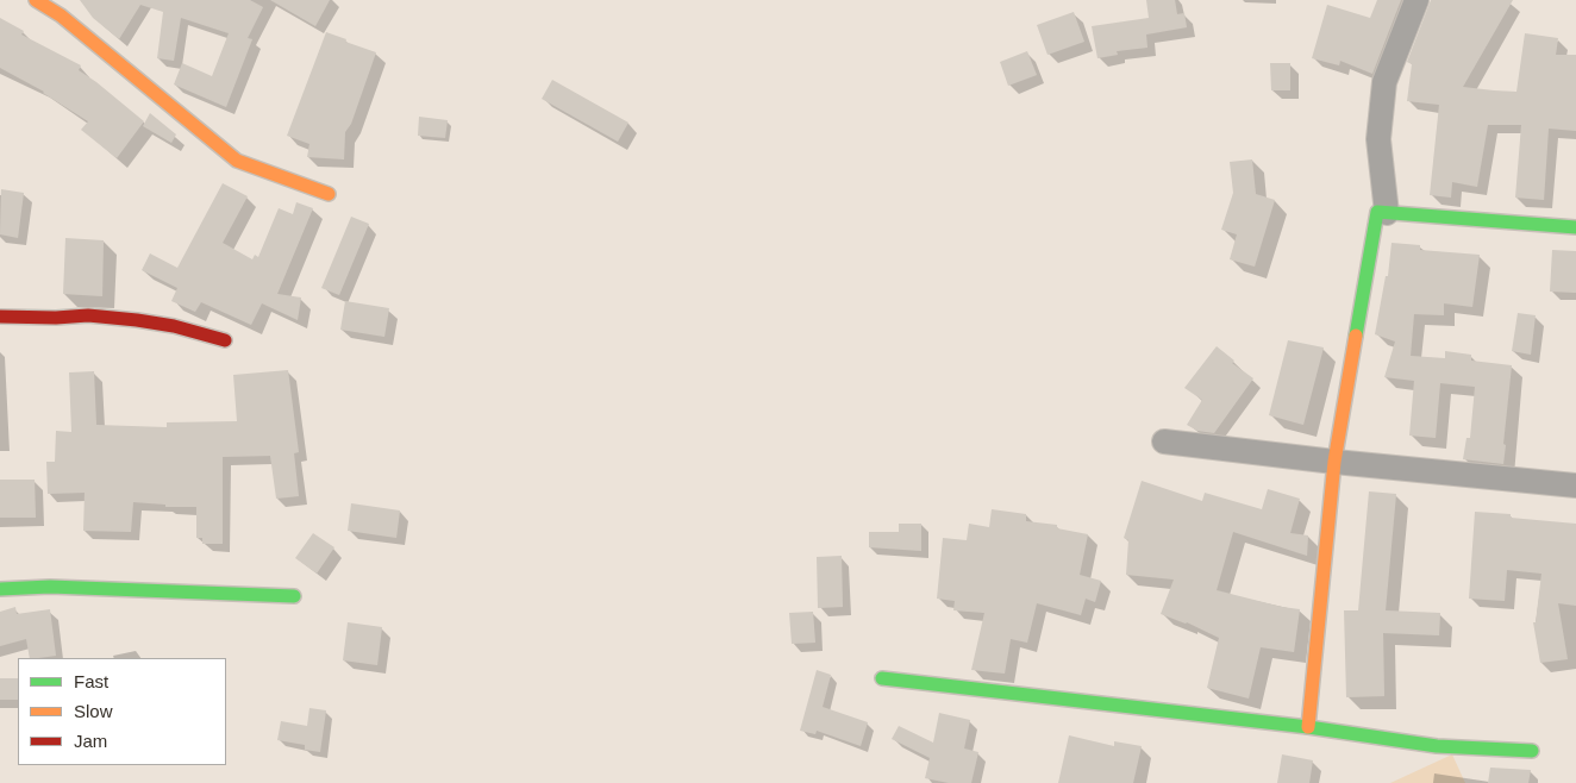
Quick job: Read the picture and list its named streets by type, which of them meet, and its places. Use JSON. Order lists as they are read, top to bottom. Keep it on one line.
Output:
{"legend":["Fast","Slow","Jam"]}
